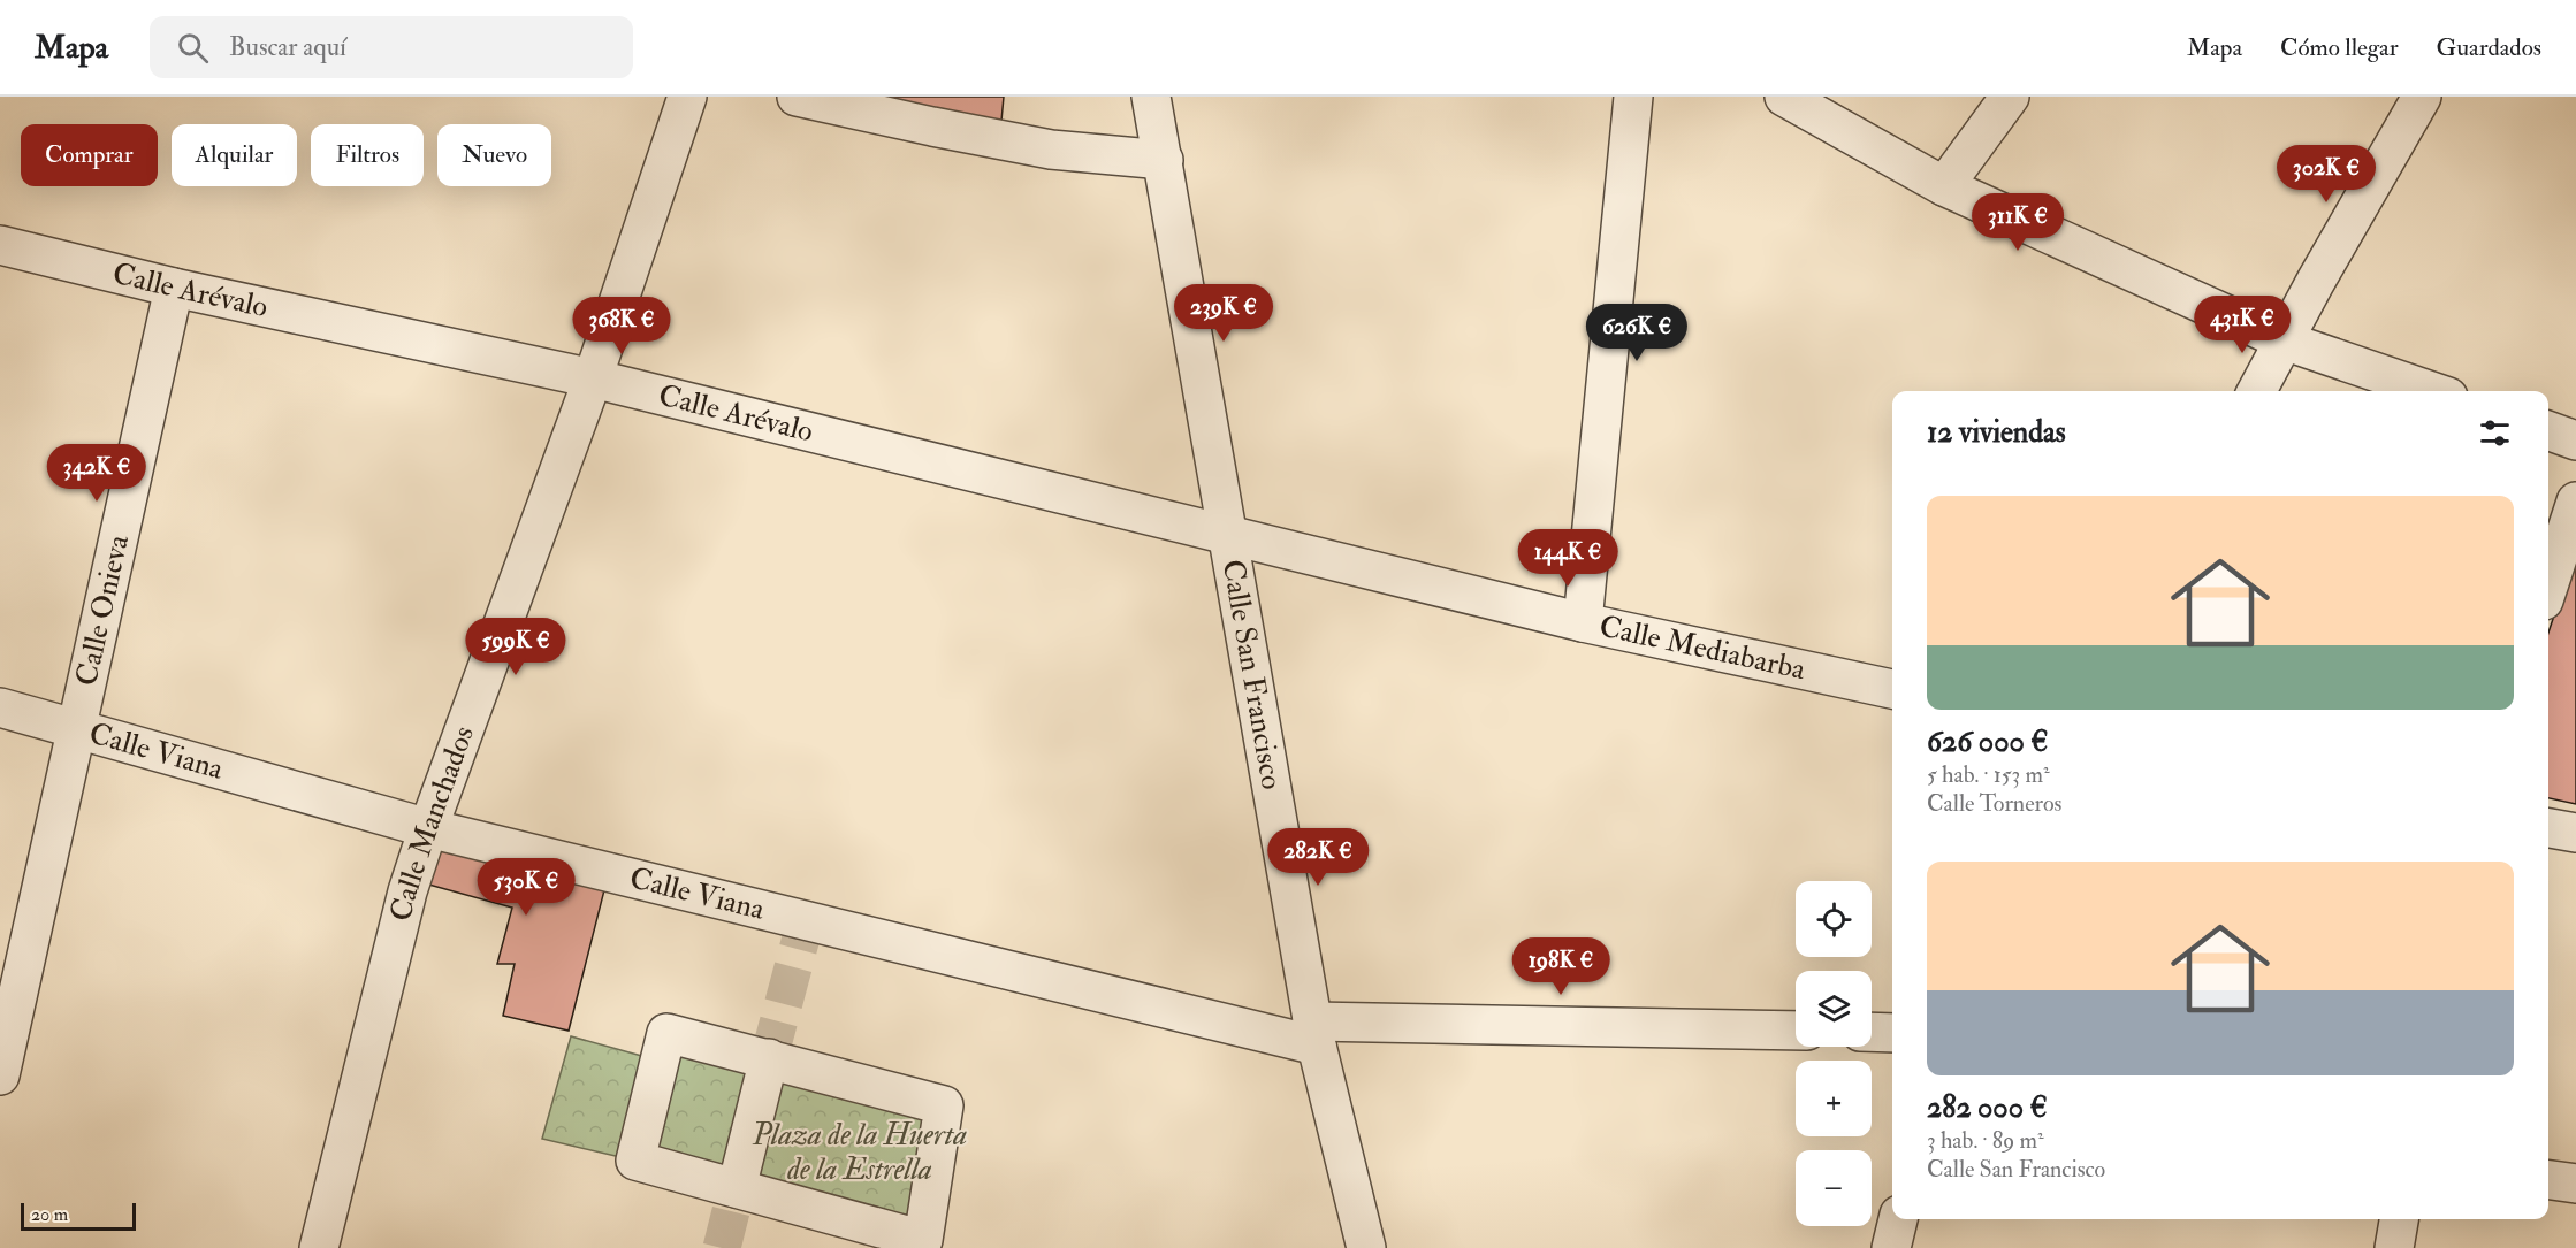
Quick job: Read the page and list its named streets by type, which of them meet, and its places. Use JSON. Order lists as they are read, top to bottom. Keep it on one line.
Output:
{"streets":{"street":["Calle Arévalo","Calle Onieva","Calle Mediabarba","Calle San Francisco","Calle Viana","Calle Manchados"]},"crossings":[["Calle Arévalo","Calle Onieva"],["Calle Arévalo","Calle Mediabarba"],["Calle Arévalo","Calle San Francisco"],["Calle Arévalo","Calle Manchados"],["Calle Onieva","Calle Viana"],["Calle Mediabarba","Calle San Francisco"],["Calle San Francisco","Calle Viana"],["Calle Viana","Calle Manchados"]],"parks":["Plaza de la Huerta de la Estrella"],"scale_bar":"20 m","page":{"header":"Mapa","search":"Buscar aquí","nav":["Mapa","Cómo llegar","Guardados"],"chip":["Comprar","Alquilar","Filtros","Nuevo"],"price":["302K €","311K €","239K €","431K €","368K €","626K €","342K €","144K €","599K €","282K €","530K €","198K €"],"heading":"12 viviendas","list":[{"name":"626 000 €","note":"5 hab. · 153 m² · Calle Torneros"},{"name":"282 000 €","note":"3 hab. · 89 m² · Calle San Francisco"}],"map_buttons":["+","−"],"scale":"20 m"}}
